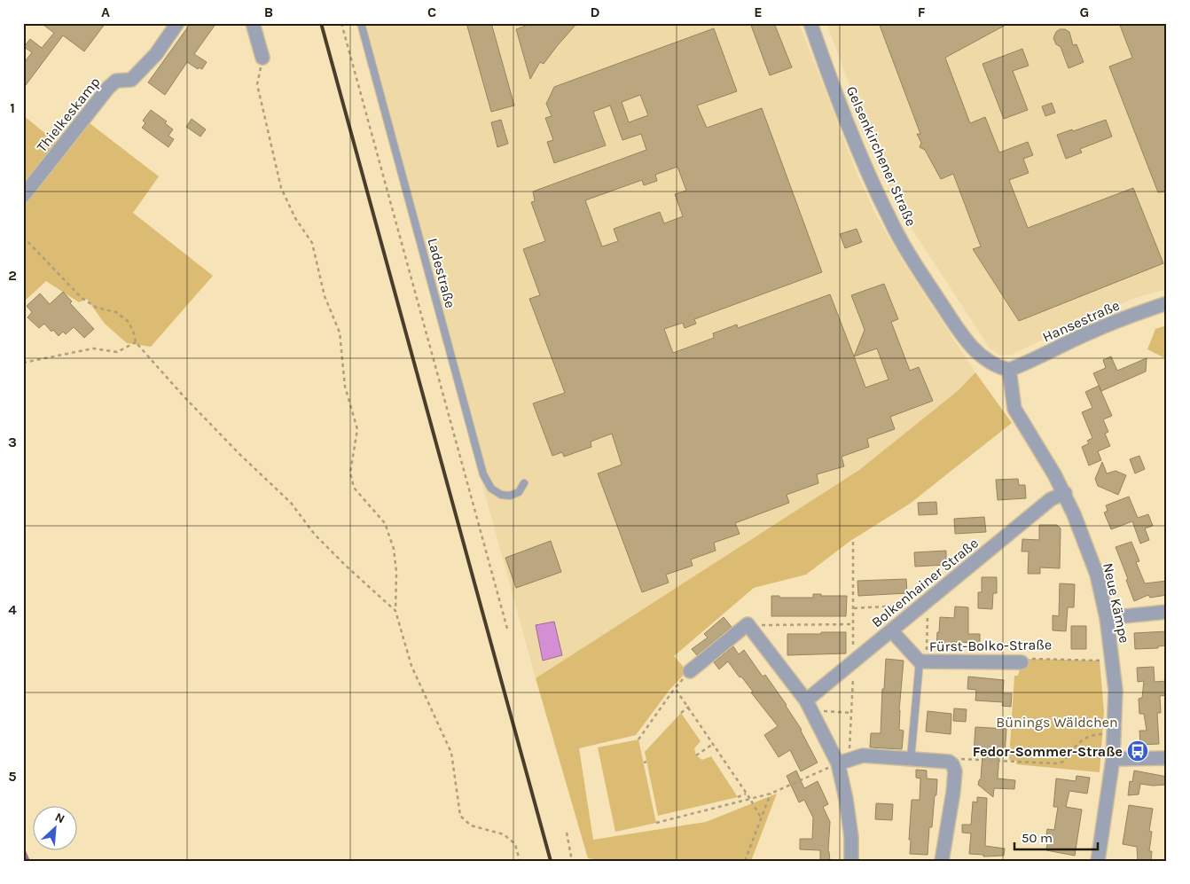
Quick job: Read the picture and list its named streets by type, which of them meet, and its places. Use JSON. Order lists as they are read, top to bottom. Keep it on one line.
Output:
{"streets":{"street":["Thielkeskamp","Gelsenkirchener Straße","Hansestraße","Bolkenhainer Straße","Neue Kämpe","Fürst-Bolko-Straße"],"lane":["Ladestraße"]},"crossings":[["Gelsenkirchener Straße","Hansestraße"],["Gelsenkirchener Straße","Neue Kämpe"],["Hansestraße","Neue Kämpe"],["Bolkenhainer Straße","Neue Kämpe"],["Bolkenhainer Straße","Fürst-Bolko-Straße"]],"parks":["Bünings Wäldchen"],"places":{"bus stop":["Fedor-Sommer-Straße"]},"scale_bar":"50 m","north":"top right","grid":{"columns":["A","B","C","D","E","F","G"],"rows":["1","2","3","4","5"]}}
